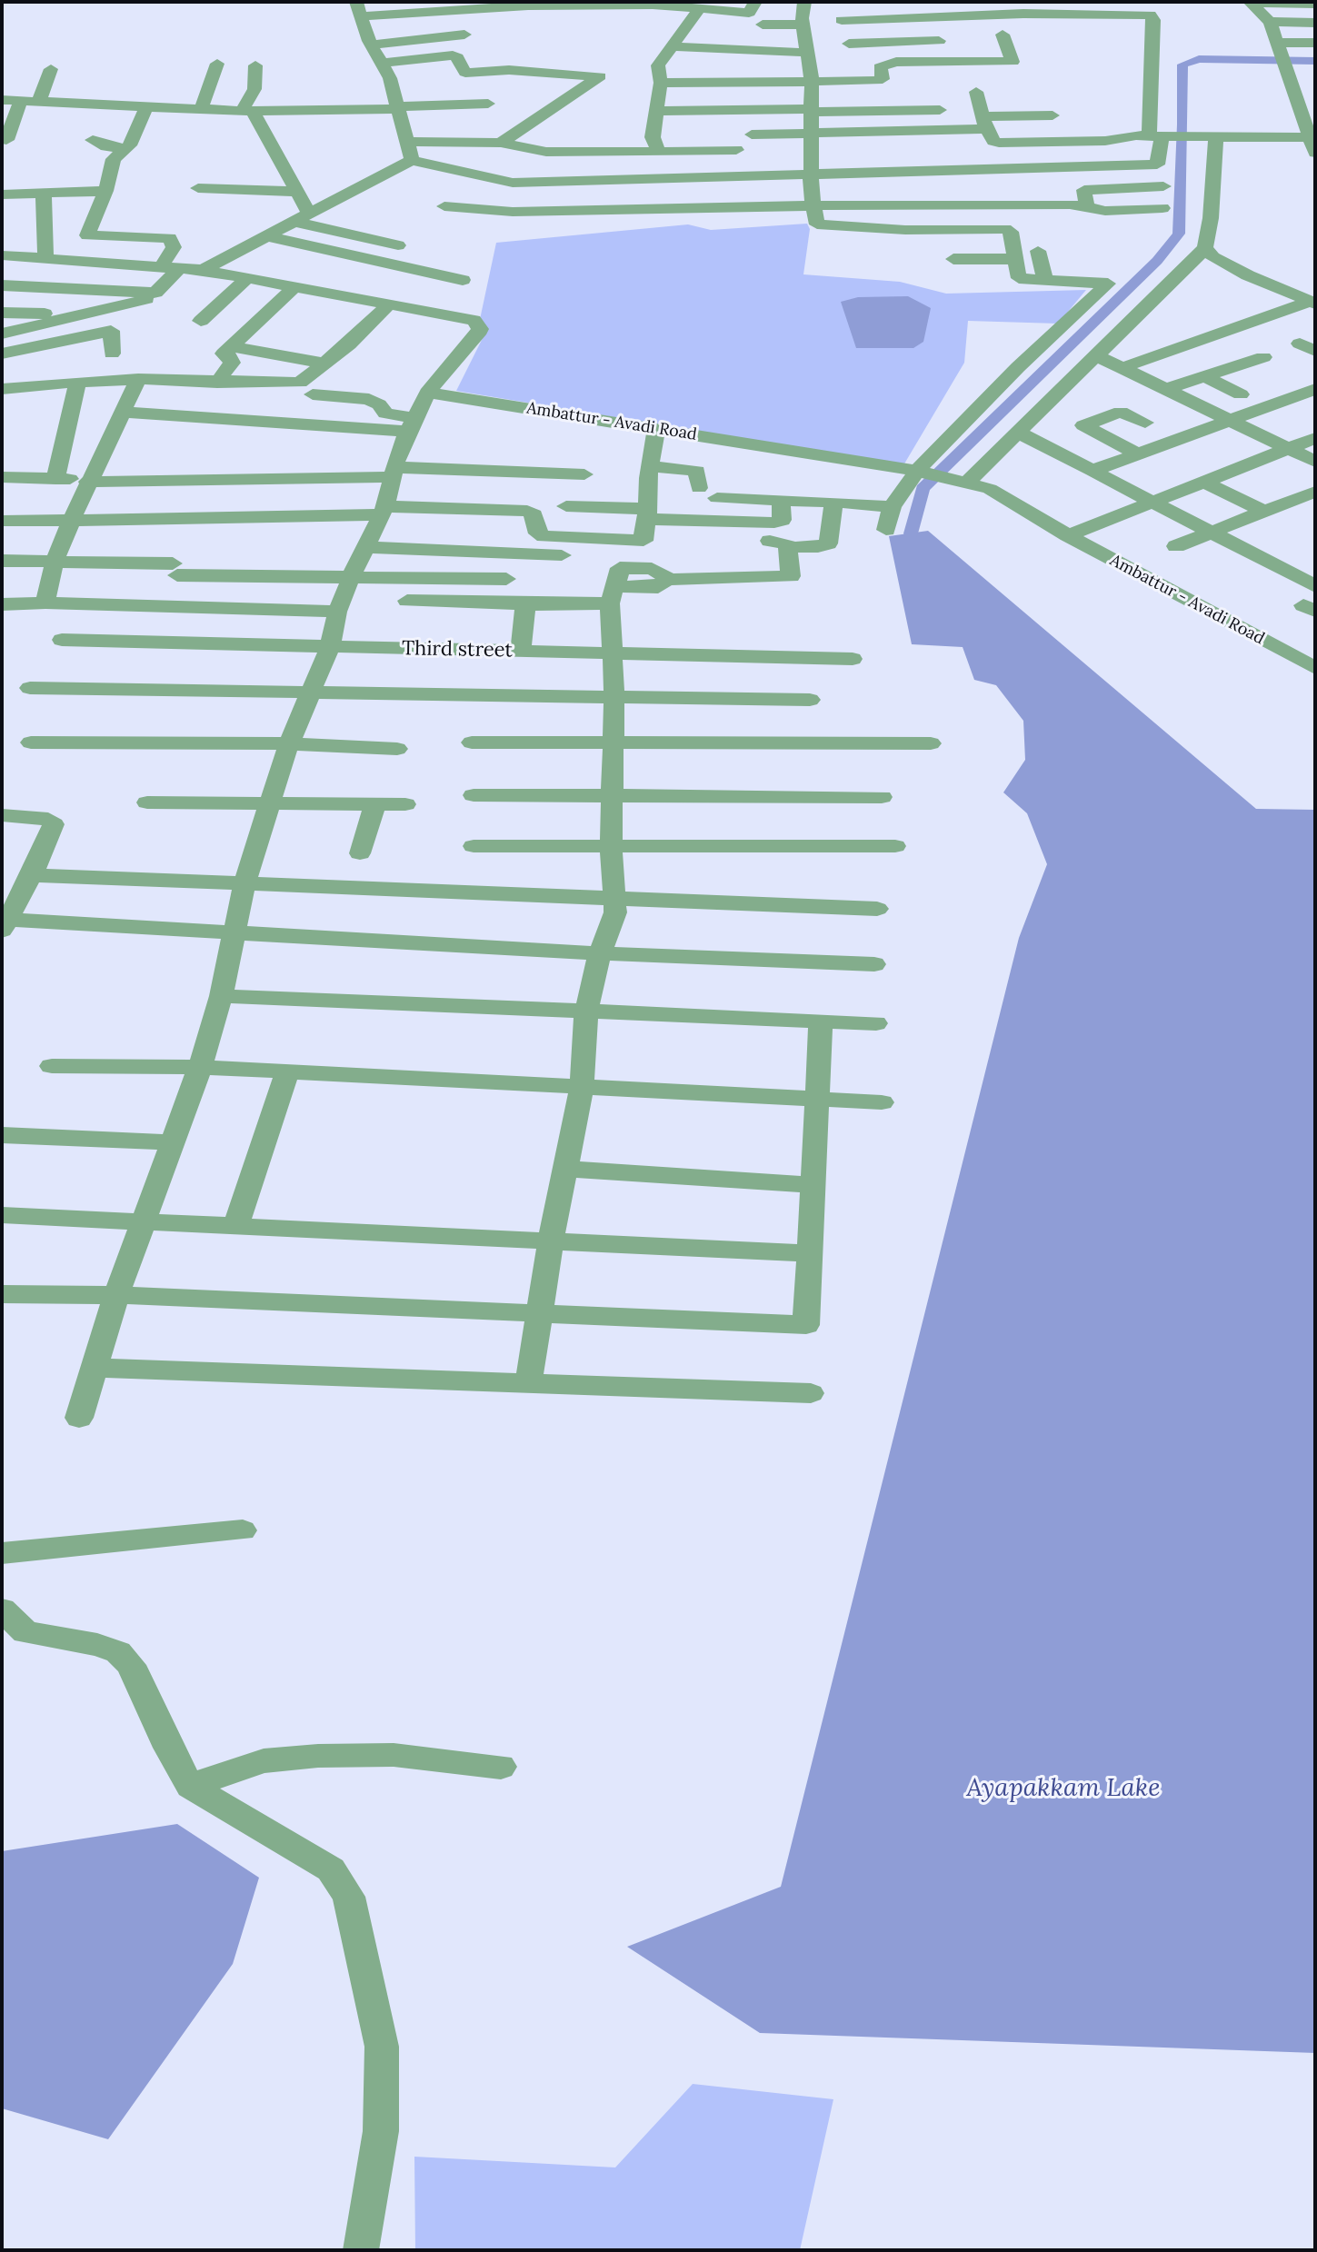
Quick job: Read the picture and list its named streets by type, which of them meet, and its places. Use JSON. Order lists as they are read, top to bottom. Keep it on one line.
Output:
{"streets":{"street":["Ambattur - Avadi Road","Third street"]},"water":["Ayapakkam Lake"]}
